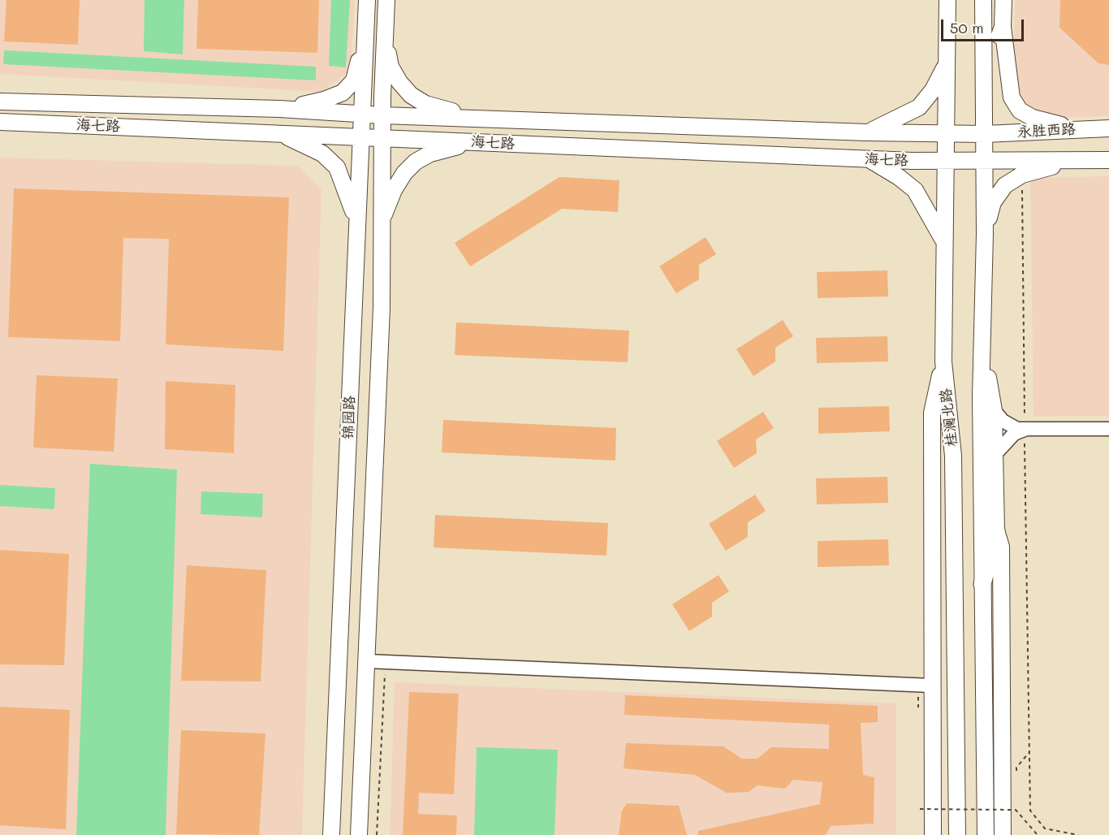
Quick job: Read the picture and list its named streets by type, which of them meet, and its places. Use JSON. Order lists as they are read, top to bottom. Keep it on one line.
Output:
{"streets":{"main road":["海七路","永胜西路","锦园路","桂澜北路"]},"crossings":[["海七路","永胜西路"],["海七路","锦园路"],["海七路","桂澜北路"],["永胜西路","桂澜北路"]],"scale_bar":"50 m"}
